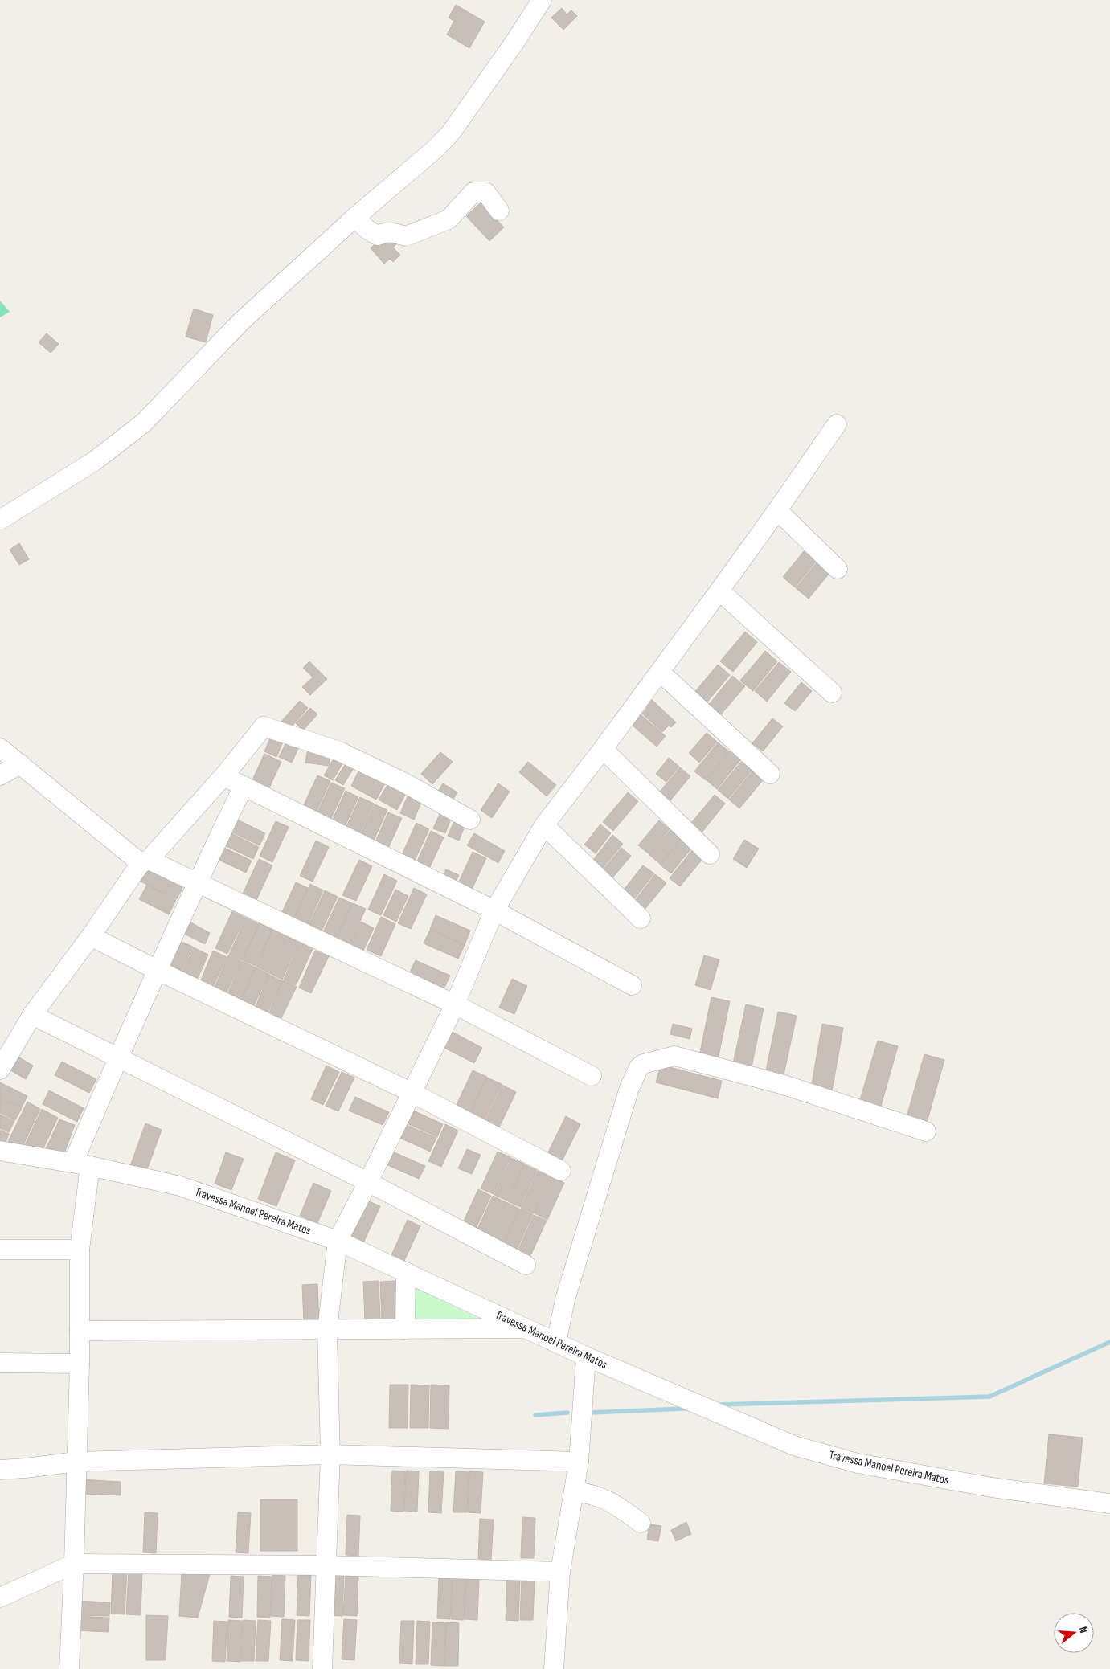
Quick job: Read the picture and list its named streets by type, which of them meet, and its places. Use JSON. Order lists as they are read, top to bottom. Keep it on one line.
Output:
{"streets":{"street":["Travessa Manoel Pereira Matos"]},"north":"right"}
